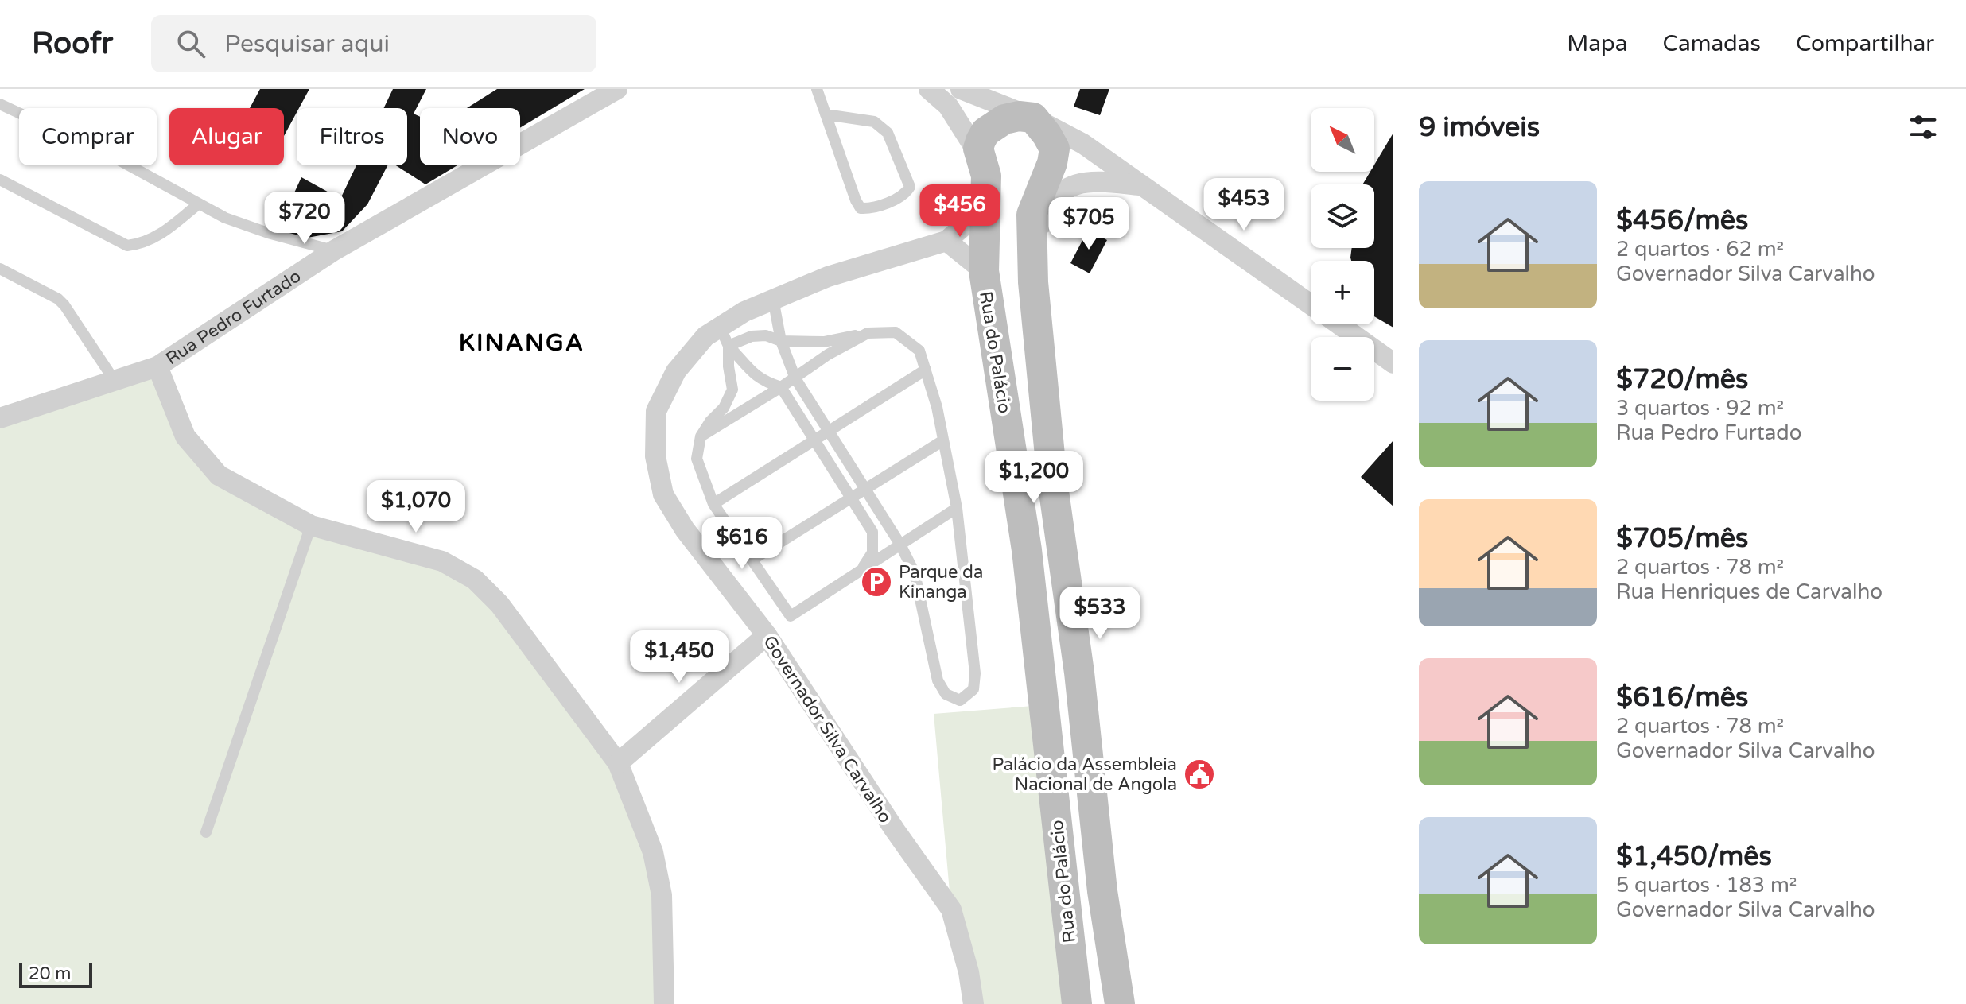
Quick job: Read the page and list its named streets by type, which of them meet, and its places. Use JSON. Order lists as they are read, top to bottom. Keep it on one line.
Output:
{"streets":{"street":["Rua Pedro Furtado","Rua do Palácio","Governador Silva Carvalho"]},"crossings":[["Rua do Palácio","Governador Silva Carvalho"]],"districts":["KINANGA"],"places":{"parking":["Parque da Kinanga"],"public building":["Palácio da Assembleia Nacional de Angola"]},"scale_bar":"20 m","north":"top left","page":{"header":"Roofr","search":"Pesquisar aqui","nav":["Mapa","Camadas","Compartilhar"],"heading":"9 imóveis","map_buttons":["+","−"],"chip":["Comprar","Alugar","Filtros","Novo"],"list":[{"name":"$456/mês","note":"2 quartos · 62 m² · Governador Silva Carvalho"},{"name":"$720/mês","note":"3 quartos · 92 m² · Rua Pedro Furtado"},{"name":"$705/mês","note":"2 quartos · 78 m² · Rua Henriques de Carvalho"},{"name":"$616/mês","note":"2 quartos · 78 m² · Governador Silva Carvalho"},{"name":"$1,450/mês","note":"5 quartos · 183 m² · Governador Silva Carvalho"}],"price":["$453","$456","$720","$705","$1,200","$1,070","$616","$533","$1,450"],"scale":"20 m"}}
